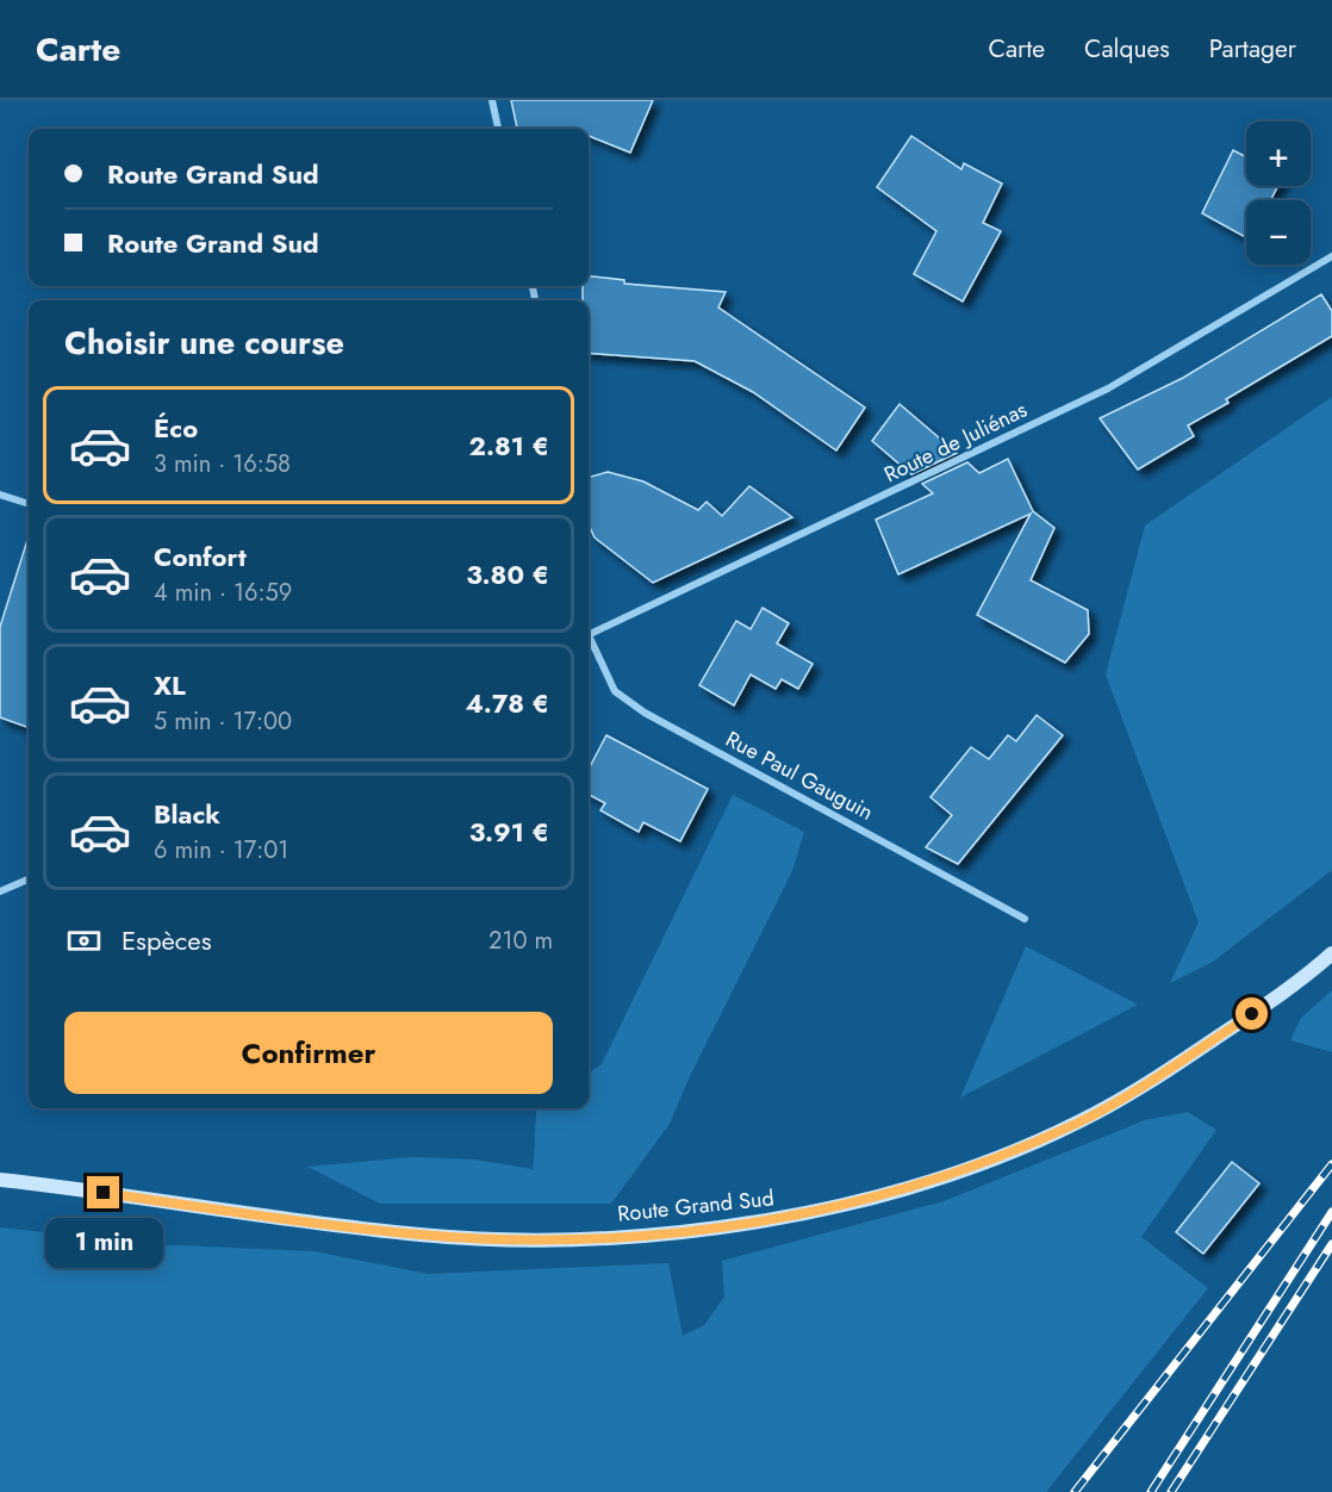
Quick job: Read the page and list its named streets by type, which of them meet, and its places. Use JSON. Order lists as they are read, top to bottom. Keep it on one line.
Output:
{"streets":{"main road":["Route Grand Sud"],"street":["Route de Juliénas","Rue Paul Gauguin"]},"page":{"header":"Carte","nav":["Carte","Calques","Partager"],"map_buttons":["+","−"],"banner":["Route Grand Sud","Route Grand Sud"],"heading":"Choisir une course","list":[{"name":"Éco","note":"3 min · 16:58","value":"2.81 €"},{"name":"Confort","note":"4 min · 16:59","value":"3.80 €"},{"name":"XL","note":"5 min · 17:00","value":"4.78 €"},{"name":"Black","note":"6 min · 17:01","value":"3.91 €"}],"pay":["Espèces","210 m"],"buttons":"Confirmer","bubble":"1 min"}}
